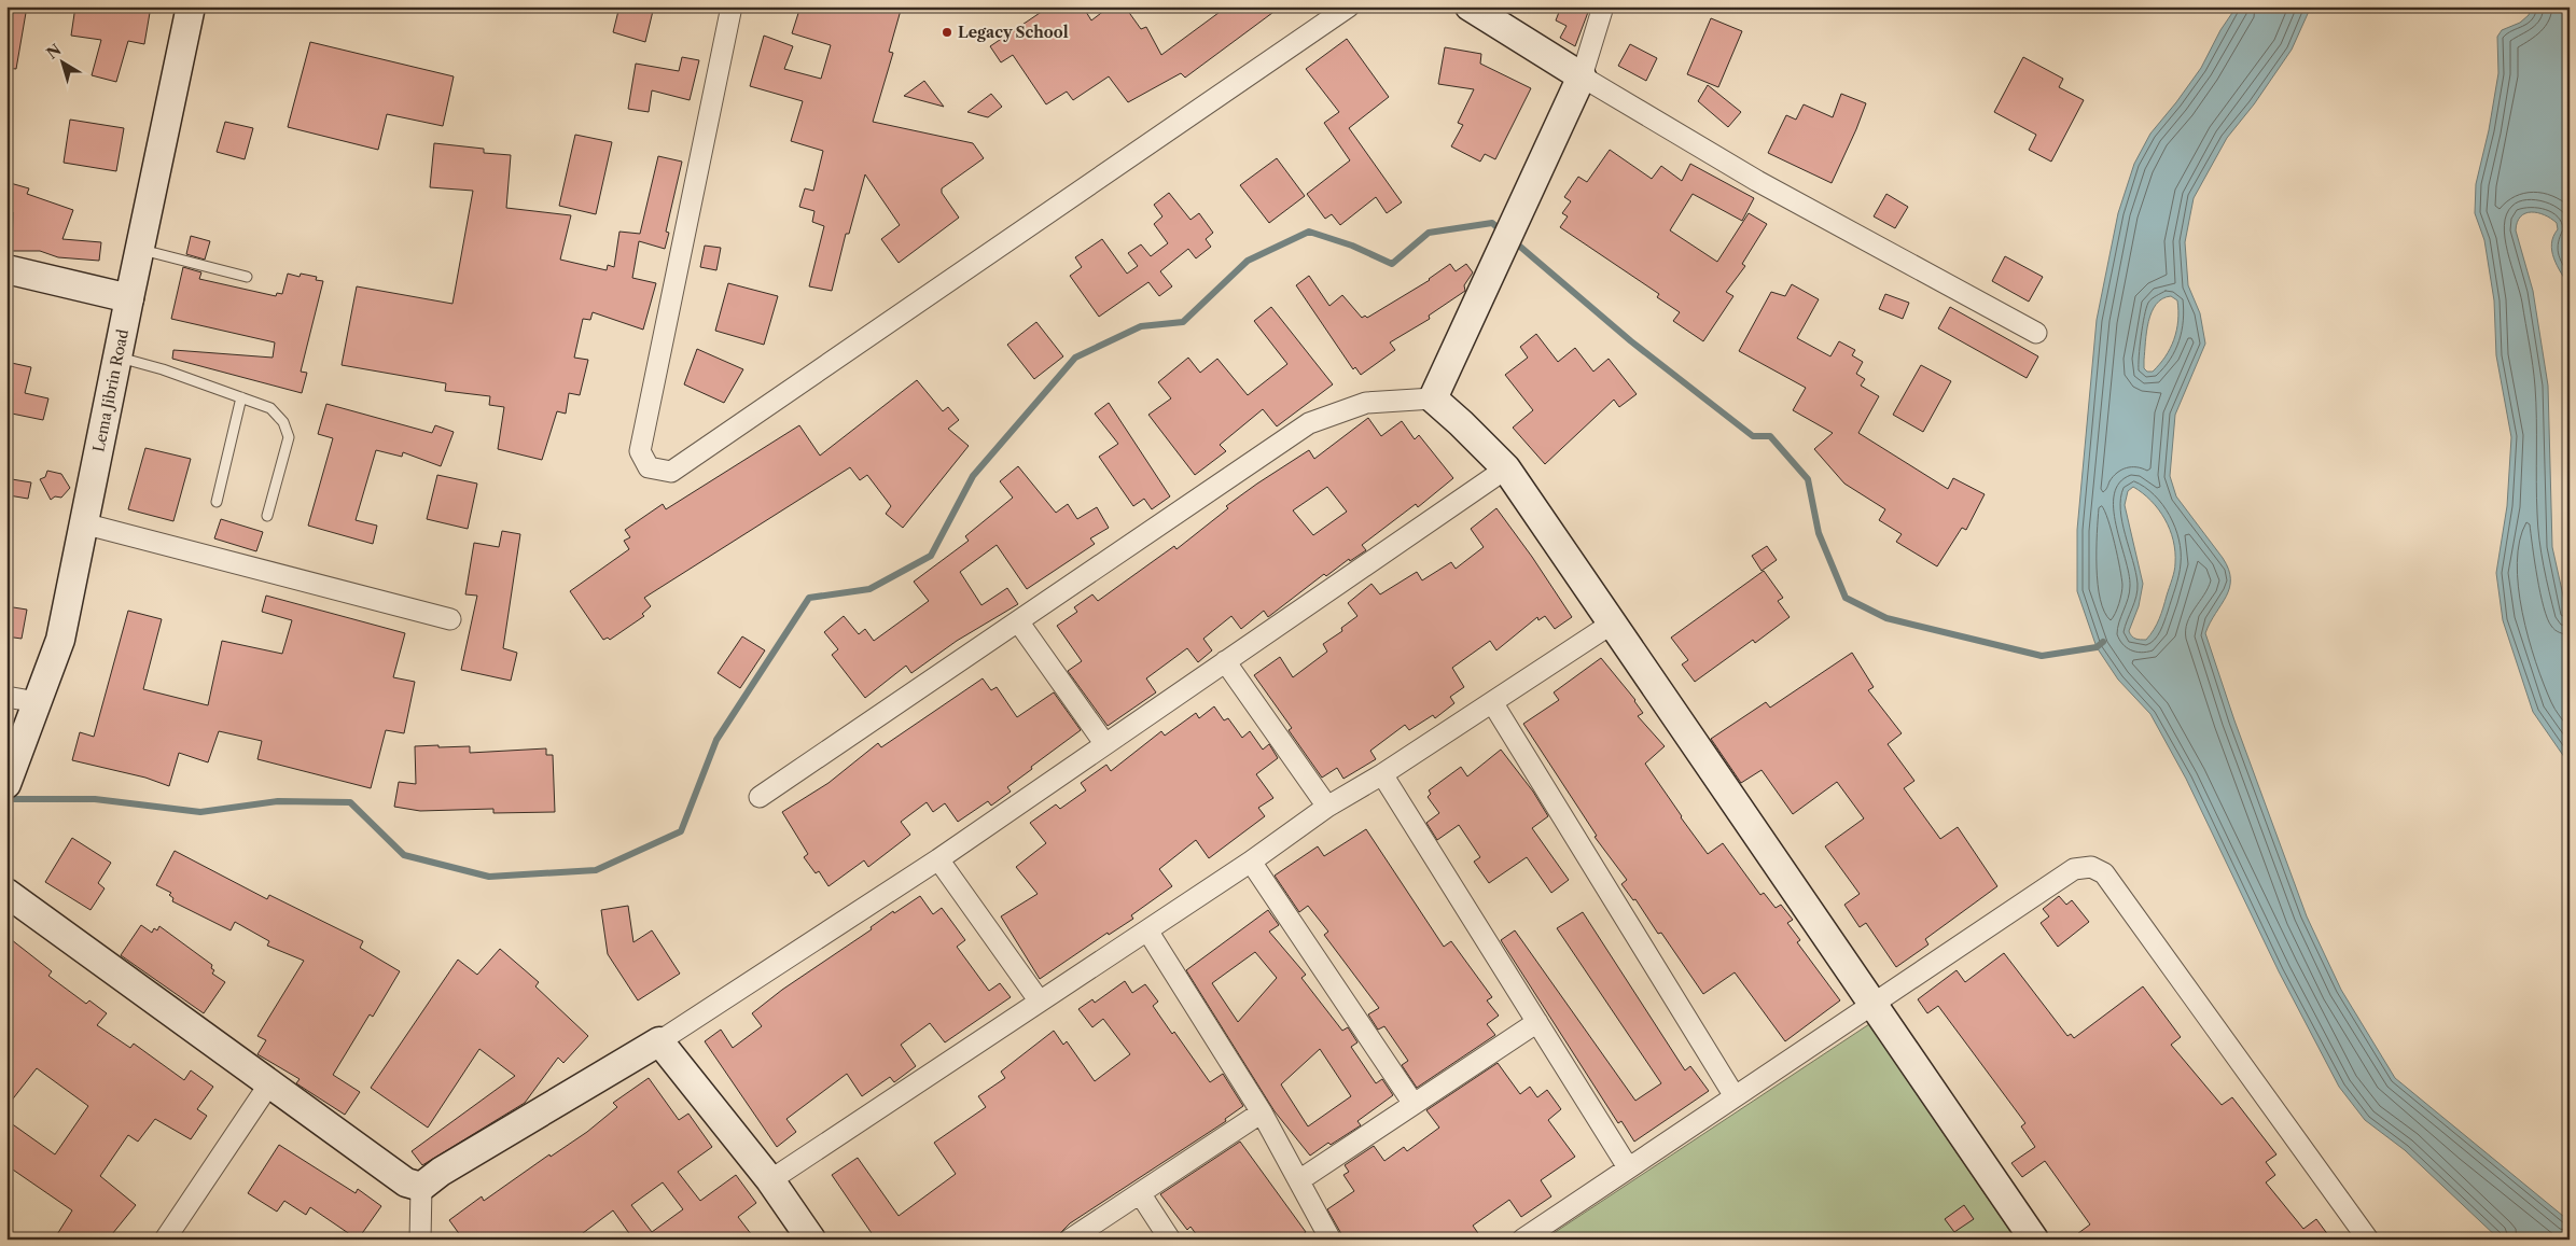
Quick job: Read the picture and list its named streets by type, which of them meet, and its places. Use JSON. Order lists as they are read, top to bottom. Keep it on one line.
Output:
{"streets":{"street":["Lema Jibrin Road"]},"places":["Legacy School"],"north":"top left"}
